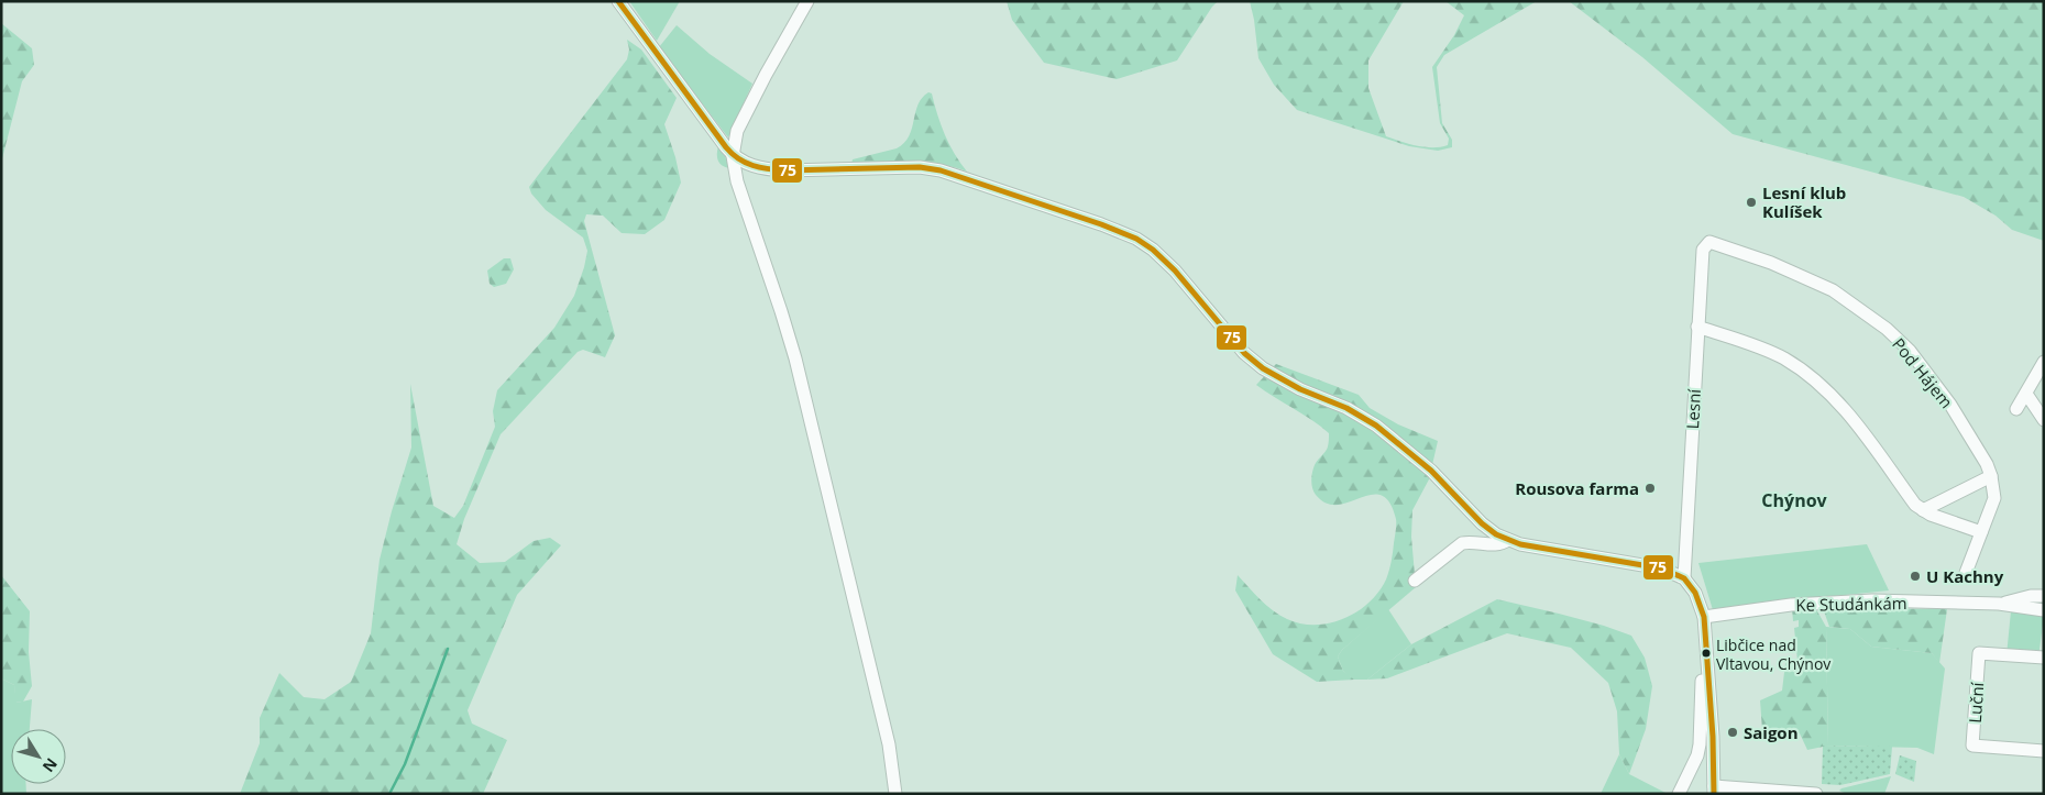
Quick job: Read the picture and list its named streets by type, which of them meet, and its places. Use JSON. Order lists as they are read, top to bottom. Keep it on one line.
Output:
{"streets":{"street":["Pod Hájem","Lesní","Ke Studánkám","Luční"]},"crossings":[["Pod Hájem","Lesní"]],"districts":["Chýnov"],"places":["Lesní klub Kulíšek","Rousova farma","U Kachny","Libčice nad Vltavou, Chýnov","Saigon"],"lines":["transit line 75"],"north":"bottom right"}
